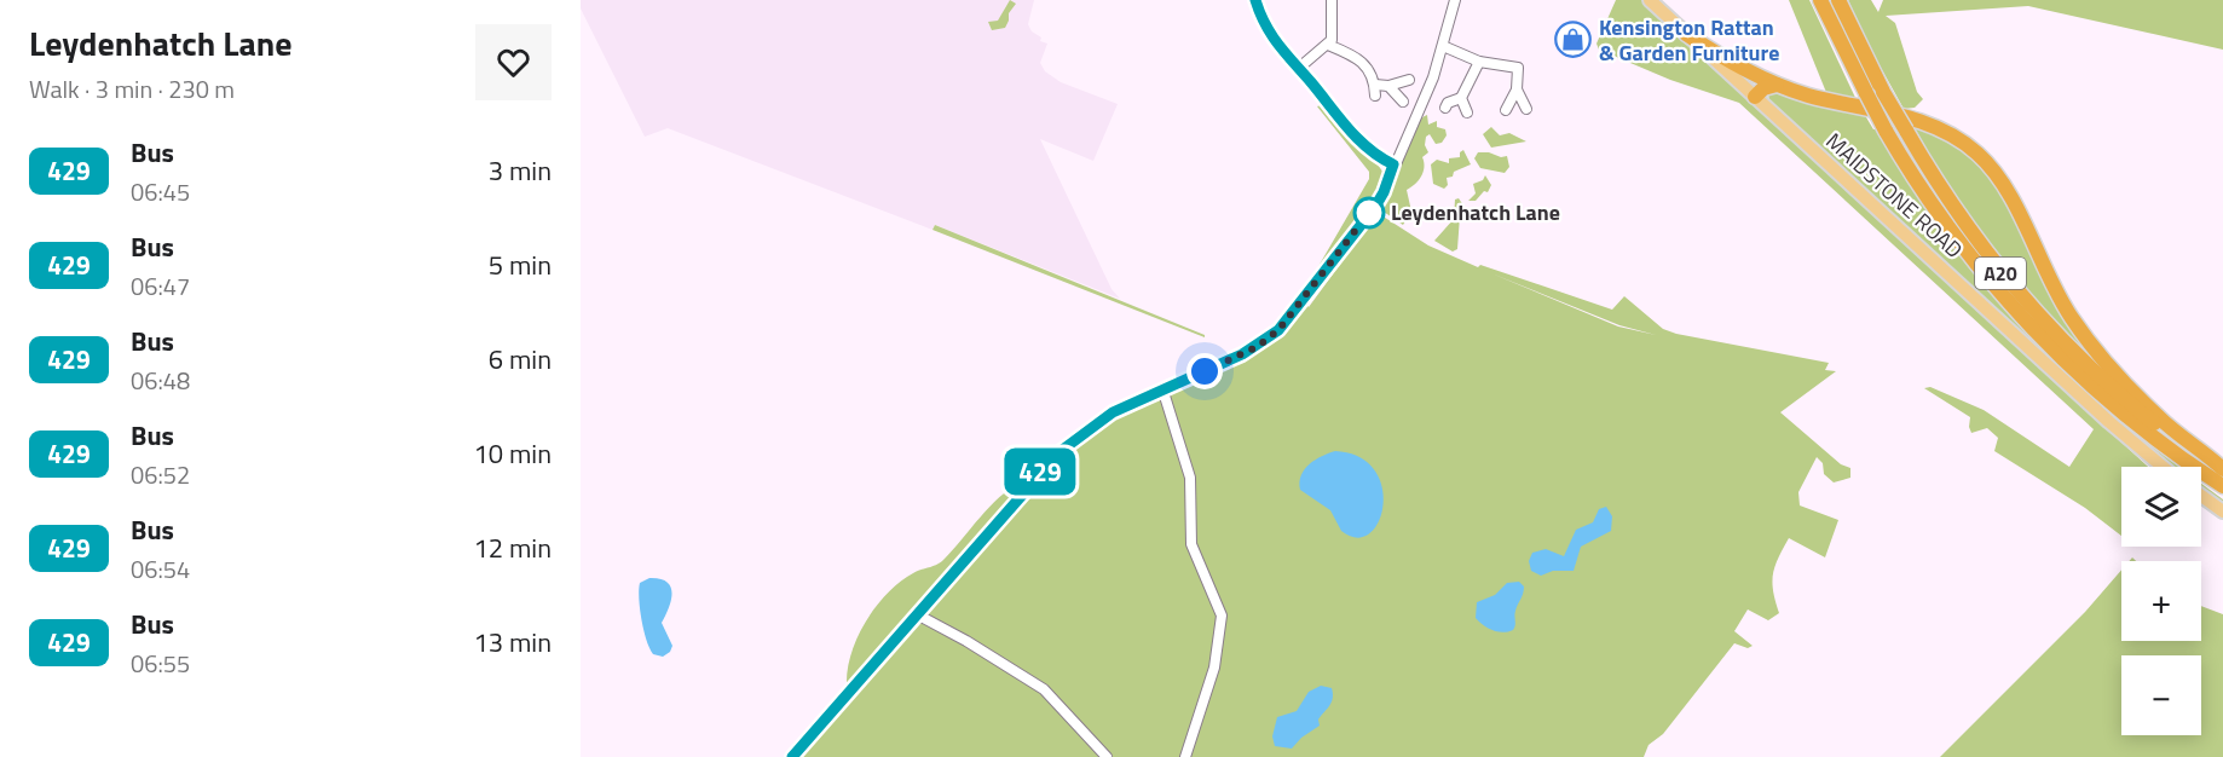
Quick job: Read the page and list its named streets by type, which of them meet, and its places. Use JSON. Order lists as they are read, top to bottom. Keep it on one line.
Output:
{"streets":{"highway":["A20"],"main road":["MAIDSTONE ROAD"]},"crossings":[["MAIDSTONE ROAD","A20"]],"places":{"shop":["Kensington Rattan & Garden Furniture"],"other":["Leydenhatch Lane"]},"lines":["bus line 429"],"page":{"heading":["Leydenhatch Lane","Walk · 3 min · 230 m"],"on_map":"429","list":[{"mark":"429","name":"Bus","note":"06:45","value":"3 min"},{"mark":"429","name":"Bus","note":"06:47","value":"5 min"},{"mark":"429","name":"Bus","note":"06:48","value":"6 min"},{"mark":"429","name":"Bus","note":"06:52","value":"10 min"},{"mark":"429","name":"Bus","note":"06:54","value":"12 min"},{"mark":"429","name":"Bus","note":"06:55","value":"13 min"}],"map_buttons":["+","−"]}}
